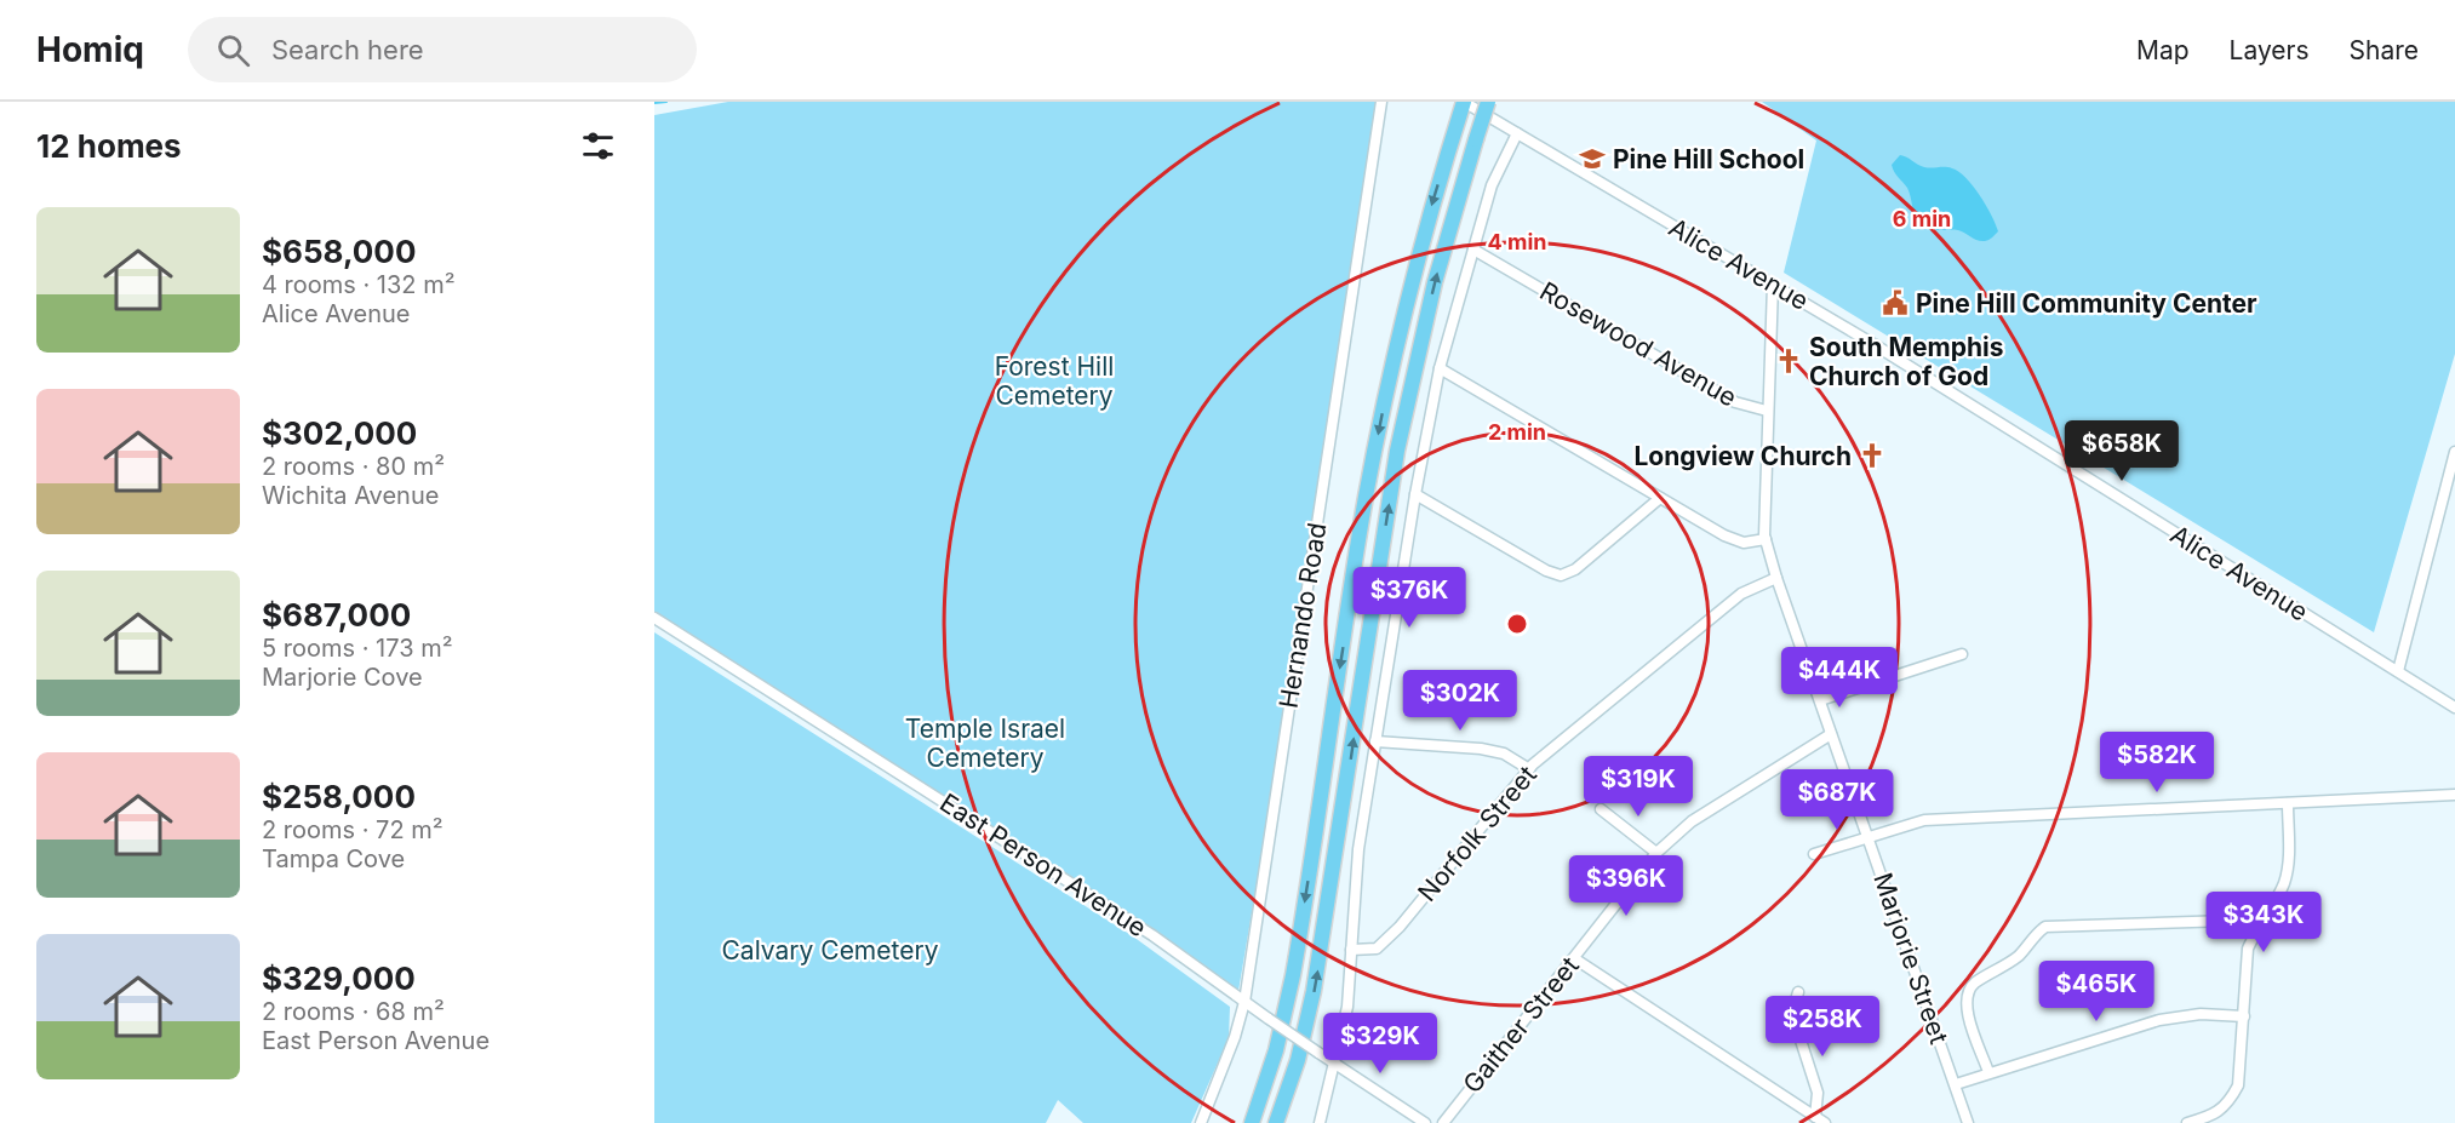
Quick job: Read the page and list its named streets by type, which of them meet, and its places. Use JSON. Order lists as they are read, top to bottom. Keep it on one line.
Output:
{"streets":{"street":["Alice Avenue","Rosewood Avenue","Hernando Road","Norfolk Street","East Person Avenue","Marjorie Street","Gaither Street"]},"crossings":[["Alice Avenue","Marjorie Street"],["Rosewood Avenue","Marjorie Street"],["Hernando Road","East Person Avenue"],["Norfolk Street","Marjorie Street"],["Marjorie Street","Gaither Street"]],"parks":["Forest Hill Cemetery","Temple Israel Cemetery","Calvary Cemetery"],"places":{"school or university":["Pine Hill School"],"public building":["Pine Hill Community Center"],"church":["South Memphis Church of God","Longview Church"]},"page":{"header":"Homiq","search":"Search here","nav":["Map","Layers","Share"],"heading":"12 homes","list":[{"name":"$658,000","note":"4 rooms · 132 m² · Alice Avenue"},{"name":"$302,000","note":"2 rooms · 80 m² · Wichita Avenue"},{"name":"$687,000","note":"5 rooms · 173 m² · Marjorie Cove"},{"name":"$258,000","note":"2 rooms · 72 m² · Tampa Cove"},{"name":"$329,000","note":"2 rooms · 68 m² · East Person Avenue"}],"price":["$658K","$376K","$444K","$302K","$582K","$319K","$687K","$396K","$343K","$465K","$258K","$329K"]},"rings":["6 min","4 min","2 min"]}
